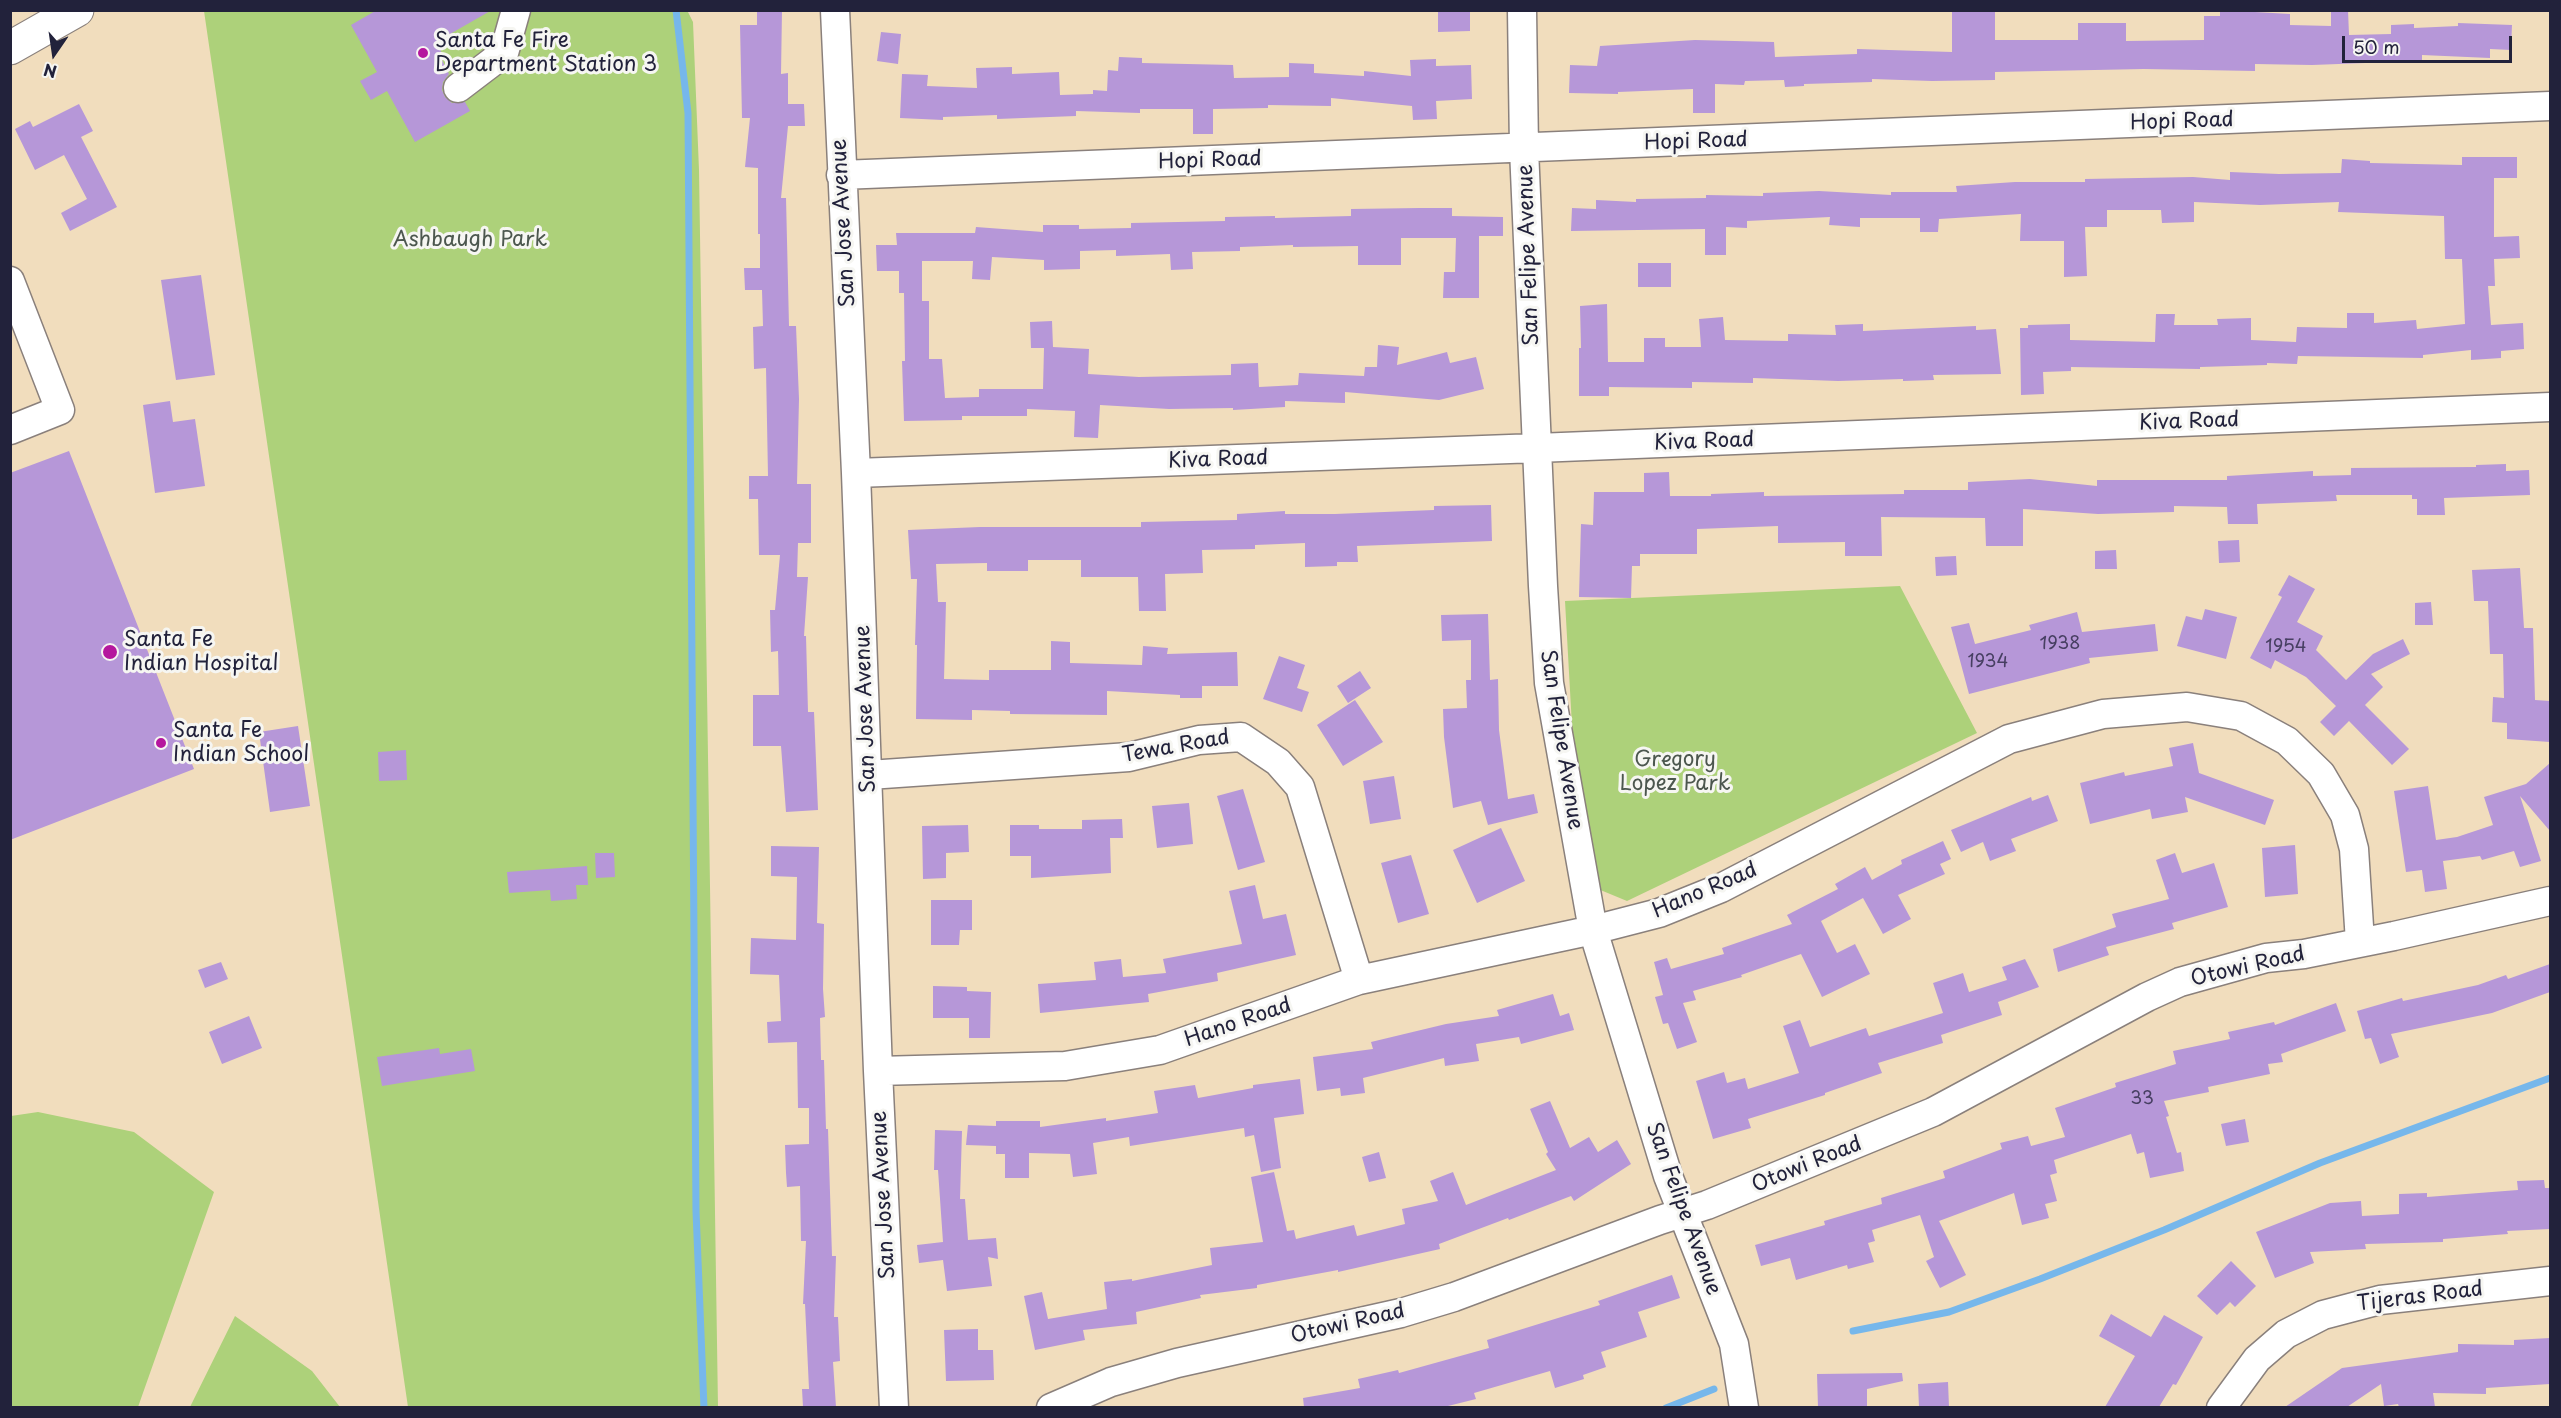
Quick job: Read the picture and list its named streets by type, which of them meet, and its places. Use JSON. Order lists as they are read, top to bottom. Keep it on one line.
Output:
{"streets":{"street":["Hopi Road","San Jose Avenue","San Felipe Avenue","Kiva Road","Tewa Road","Hano Road","Otowi Road","Tijeras Road"]},"crossings":[["Hopi Road","San Jose Avenue"],["Hopi Road","San Felipe Avenue"],["San Jose Avenue","Kiva Road"],["San Jose Avenue","Tewa Road"],["San Jose Avenue","Hano Road"],["San Felipe Avenue","Kiva Road"],["San Felipe Avenue","Hano Road"],["San Felipe Avenue","Otowi Road"],["Tewa Road","Hano Road"],["Hano Road","Otowi Road"]],"parks":["Ashbaugh Park","Gregory Lopez Park"],"places":["Santa Fe Fire Department Station 3","Santa Fe Indian Hospital","Santa Fe Indian School"],"house_numbers":["1938","1954","1934","33"],"scale_bar":"50 m","north":"bottom"}
